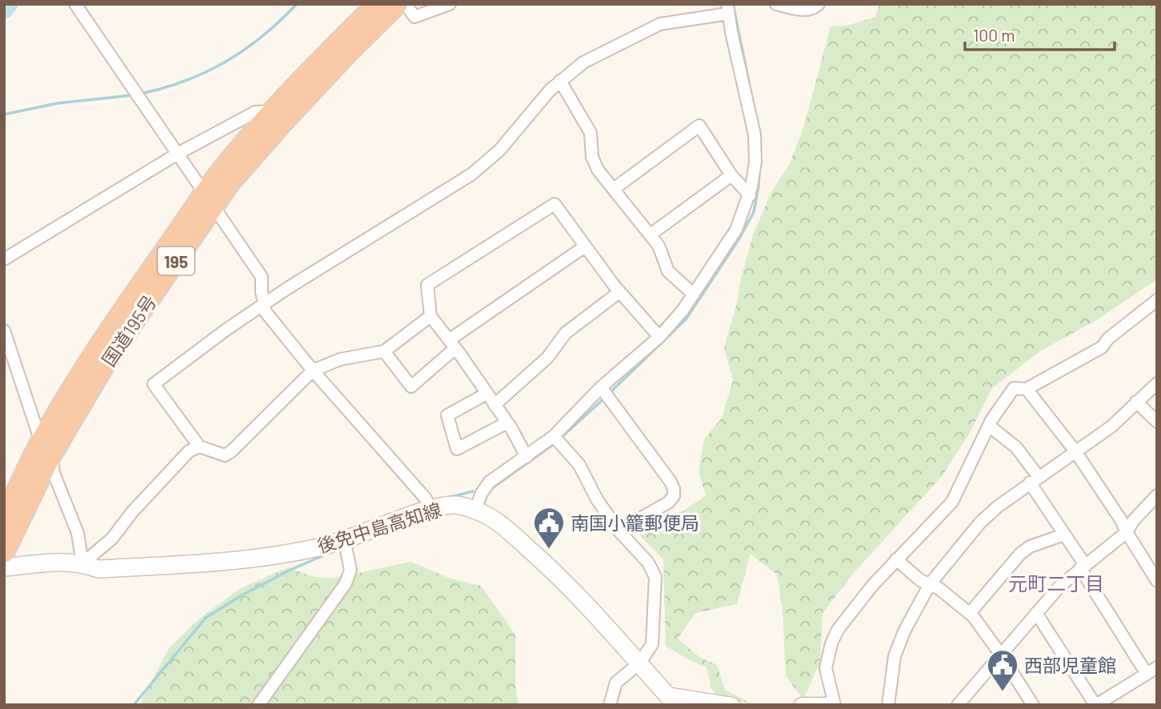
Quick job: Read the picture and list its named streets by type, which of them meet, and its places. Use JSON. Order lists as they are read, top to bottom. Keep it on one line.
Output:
{"streets":{"highway":["195","国道195号"],"main road":["後免中島高知線"]},"districts":["元町二丁目"],"places":{"public building":["南国小籠郵便局","西部児童館"]},"scale_bar":"100 m"}
